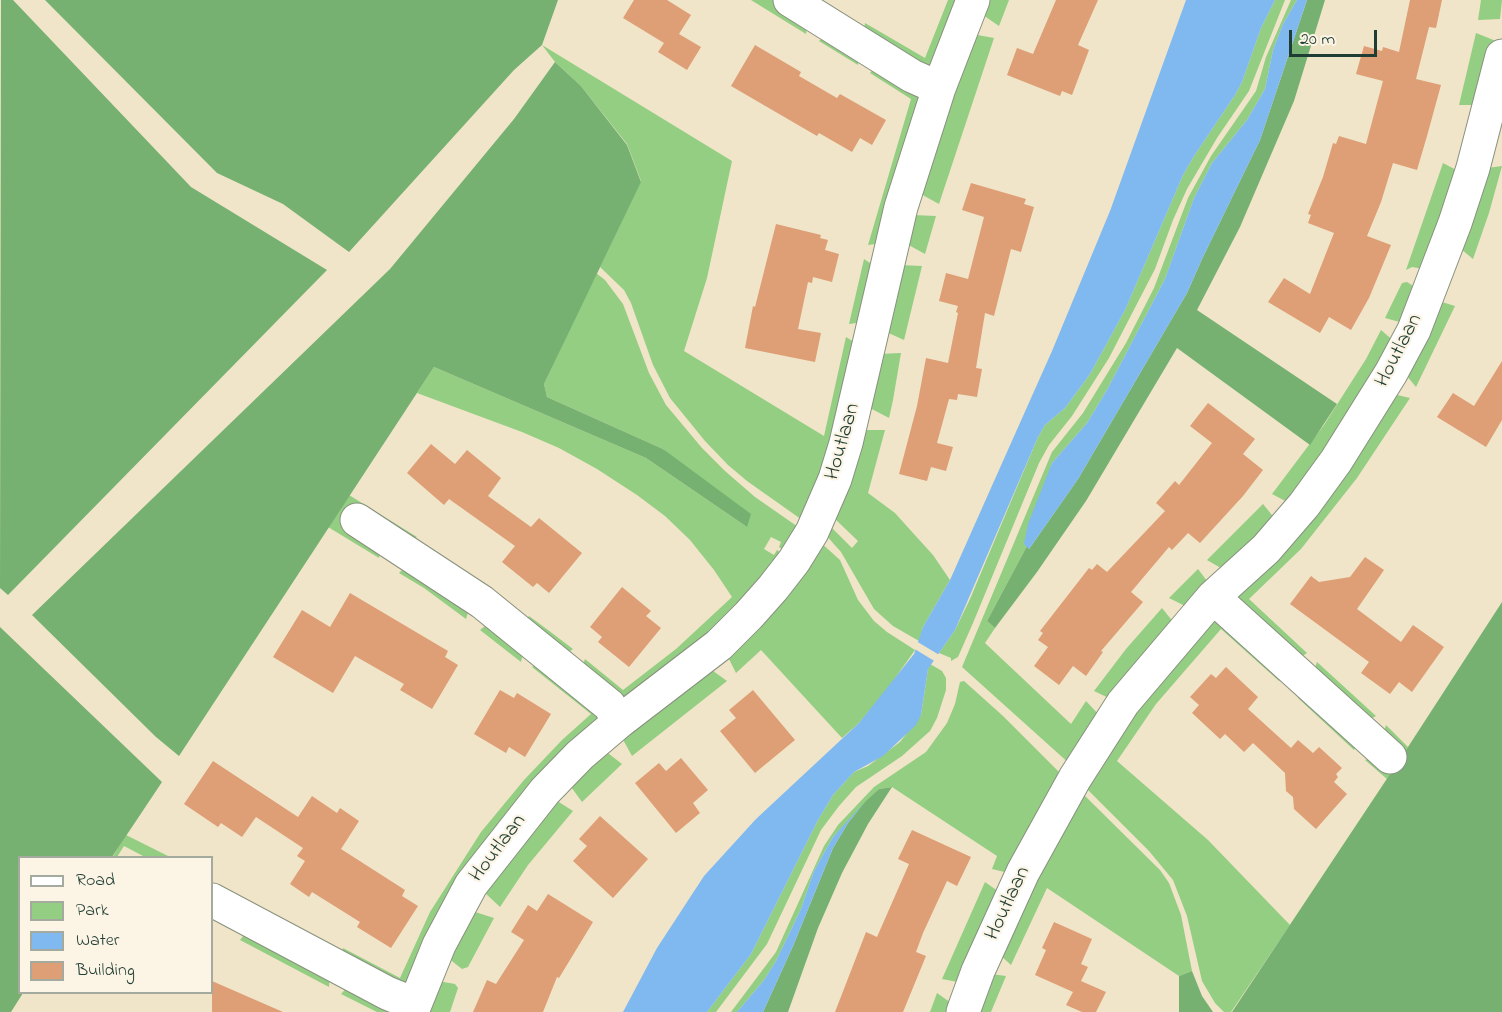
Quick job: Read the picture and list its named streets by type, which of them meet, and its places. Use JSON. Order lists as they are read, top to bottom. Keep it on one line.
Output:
{"streets":{"street":["Houtlaan"]},"legend":["Road","Park","Water","Building"],"scale_bar":"20 m"}
